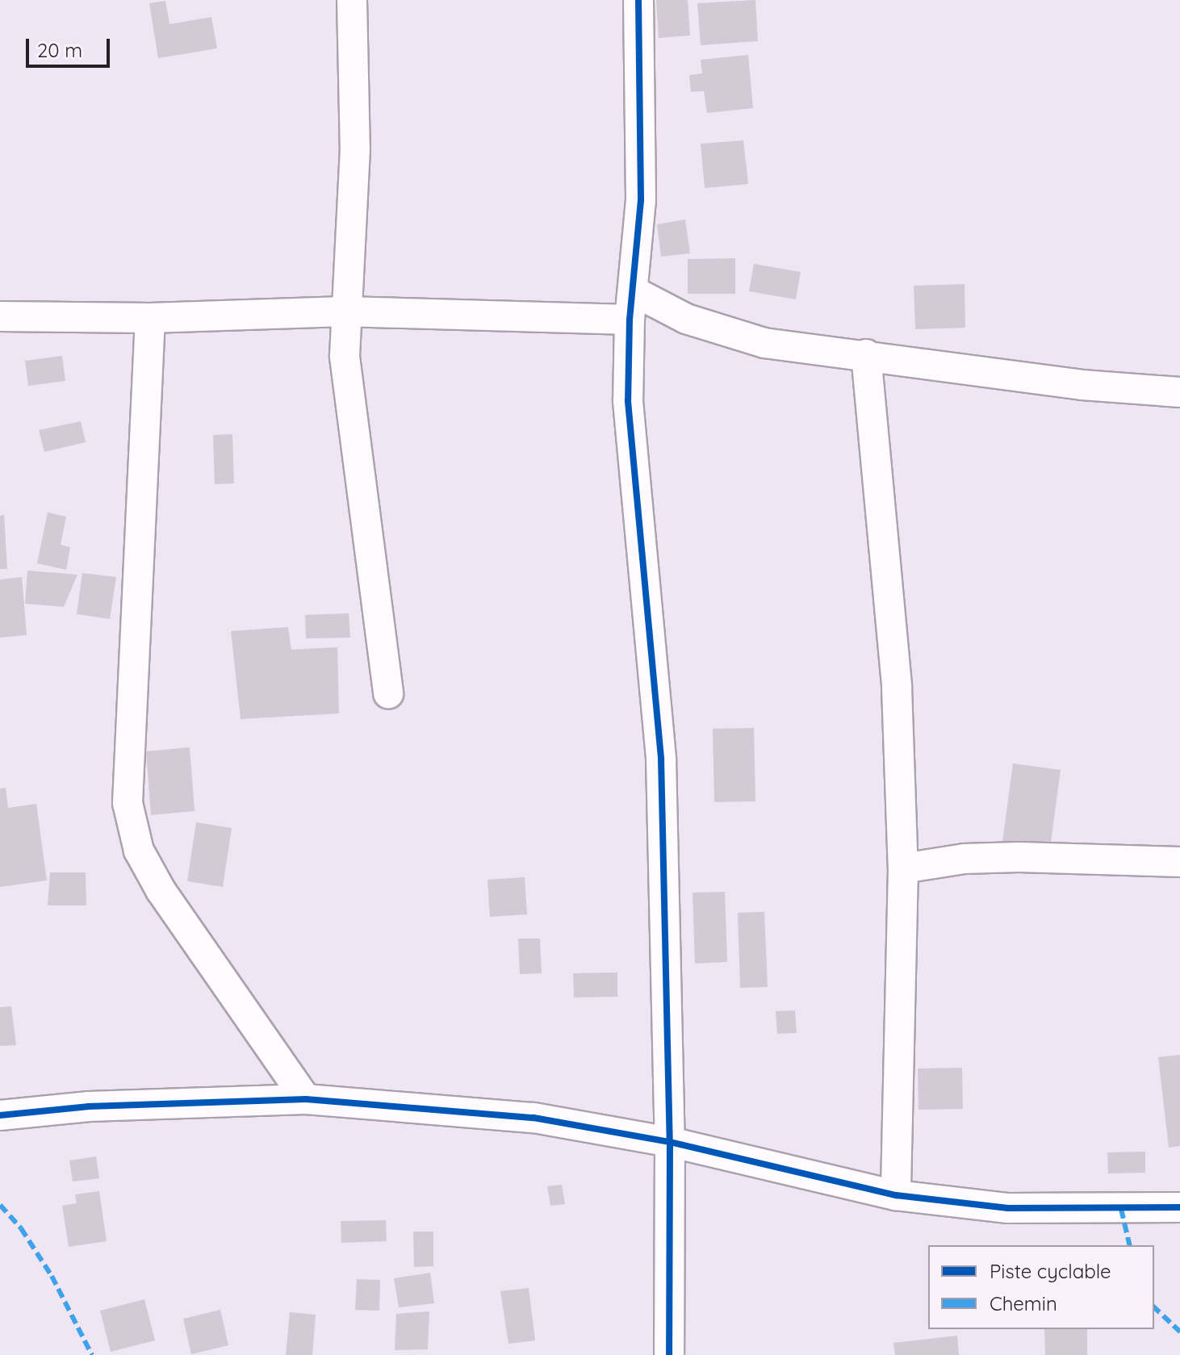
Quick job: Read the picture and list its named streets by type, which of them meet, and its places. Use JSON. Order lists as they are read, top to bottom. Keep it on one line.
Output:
{"legend":["Piste cyclable","Chemin"],"scale_bar":"20 m"}
